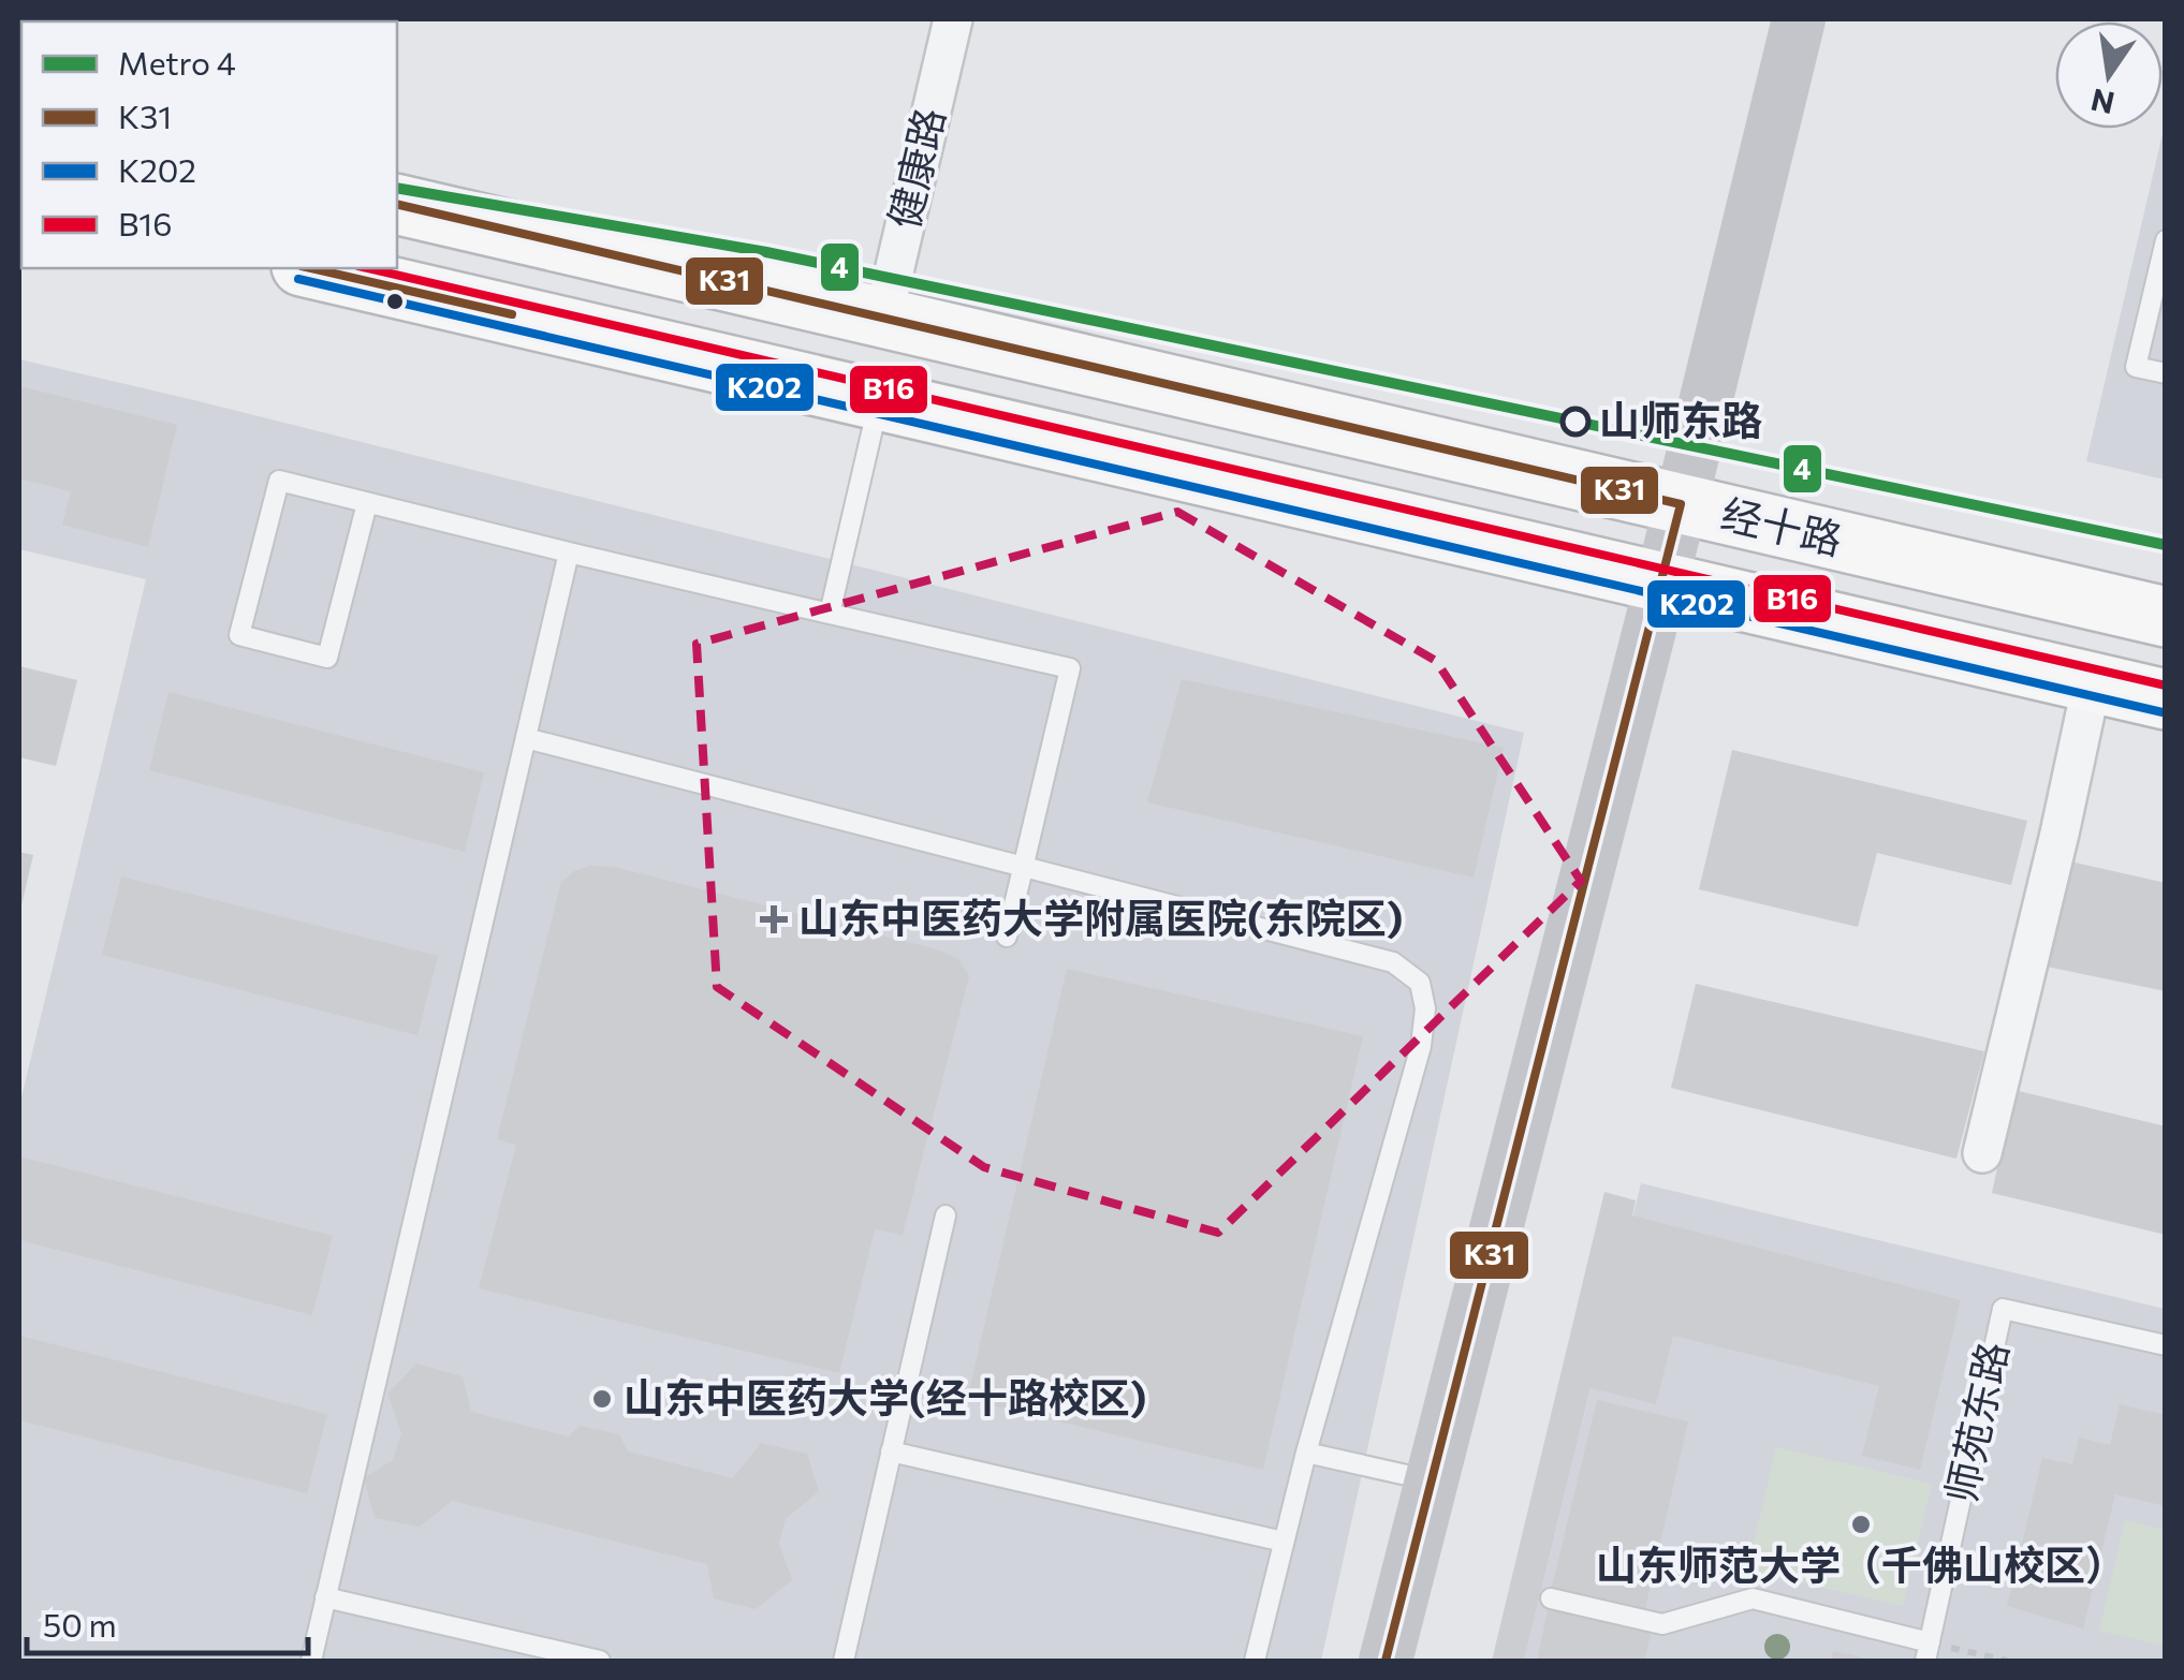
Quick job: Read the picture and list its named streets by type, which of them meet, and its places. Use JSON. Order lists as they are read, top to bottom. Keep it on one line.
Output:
{"streets":{"highway":["经十路"],"street":["健康路"],"lane":["师苑东路"]},"crossings":[["健康路","经十路"]],"places":{"other":["山师东路","山东中医药大学(经十路校区)","山东师范大学（千佛山校区）"],"health":["山东中医药大学附属医院(东院区)"]},"lines":["metro line 4","transit line K31","transit line B16","transit line K202"],"legend":["Metro 4","K31","K202","B16"],"scale_bar":"50 m","north":"bottom"}
